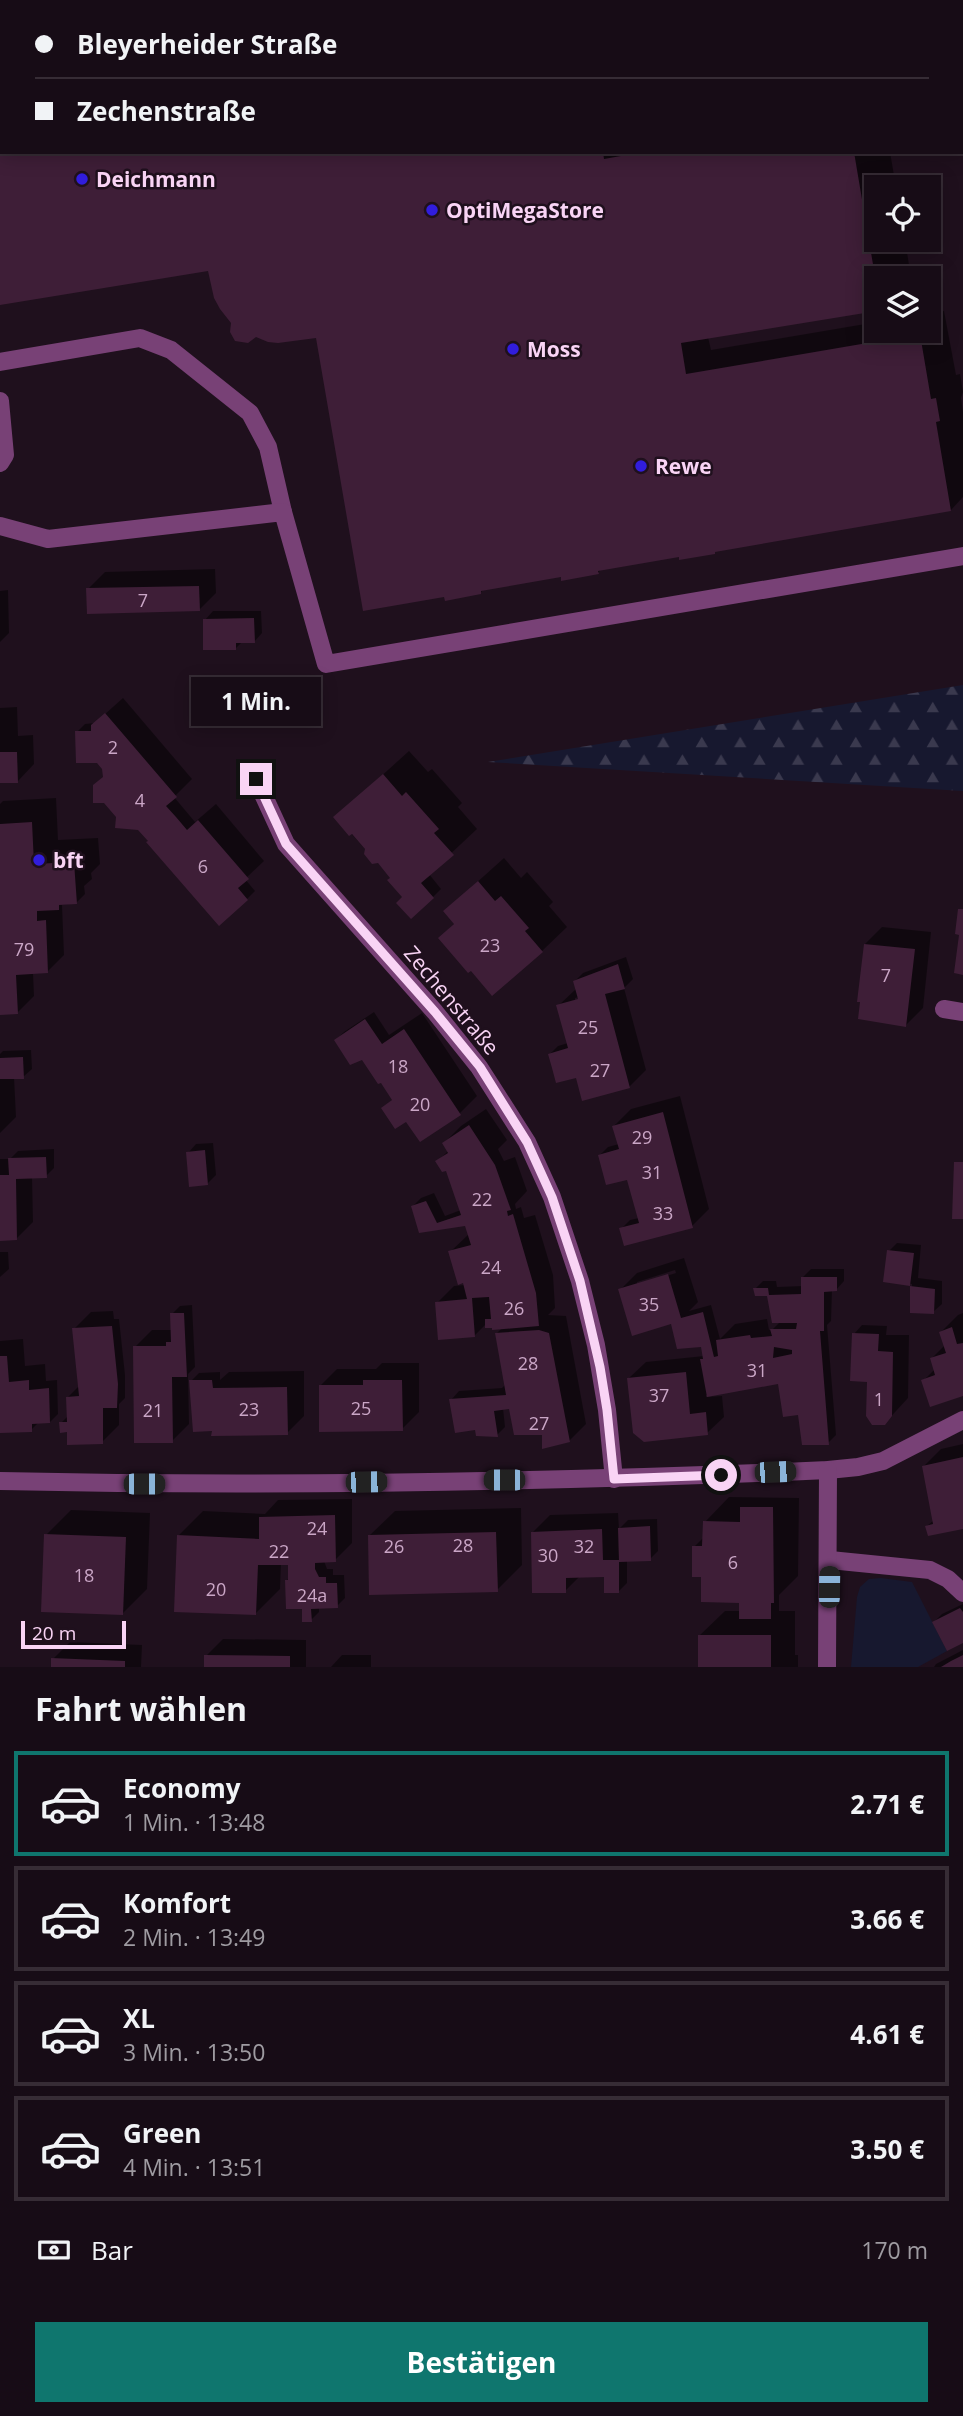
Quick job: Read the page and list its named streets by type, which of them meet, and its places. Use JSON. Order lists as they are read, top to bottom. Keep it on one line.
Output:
{"streets":{"street":["Zechenstraße"]},"places":["Deichmann","OptiMegaStore","Moss","Rewe","bft"],"house_numbers":["7","2","4","6","23","79","7","25","18","27","20","29","31","22","33","24","35","26","28","31","37","1","25","23","21","27","24","28","26","32","22","30","6","18","20","24a"],"scale_bar":"20 m","page":{"banner":["Bleyerheider Straße","Zechenstraße"],"bubble":"1 Min.","scale":"20 m","heading":"Fahrt wählen","list":[{"name":"Economy","note":"1 Min. · 13:48","value":"2.71 €"},{"name":"Komfort","note":"2 Min. · 13:49","value":"3.66 €"},{"name":"XL","note":"3 Min. · 13:50","value":"4.61 €"},{"name":"Green","note":"4 Min. · 13:51","value":"3.50 €"}],"pay":["Bar","170 m"],"buttons":"Bestätigen"}}
